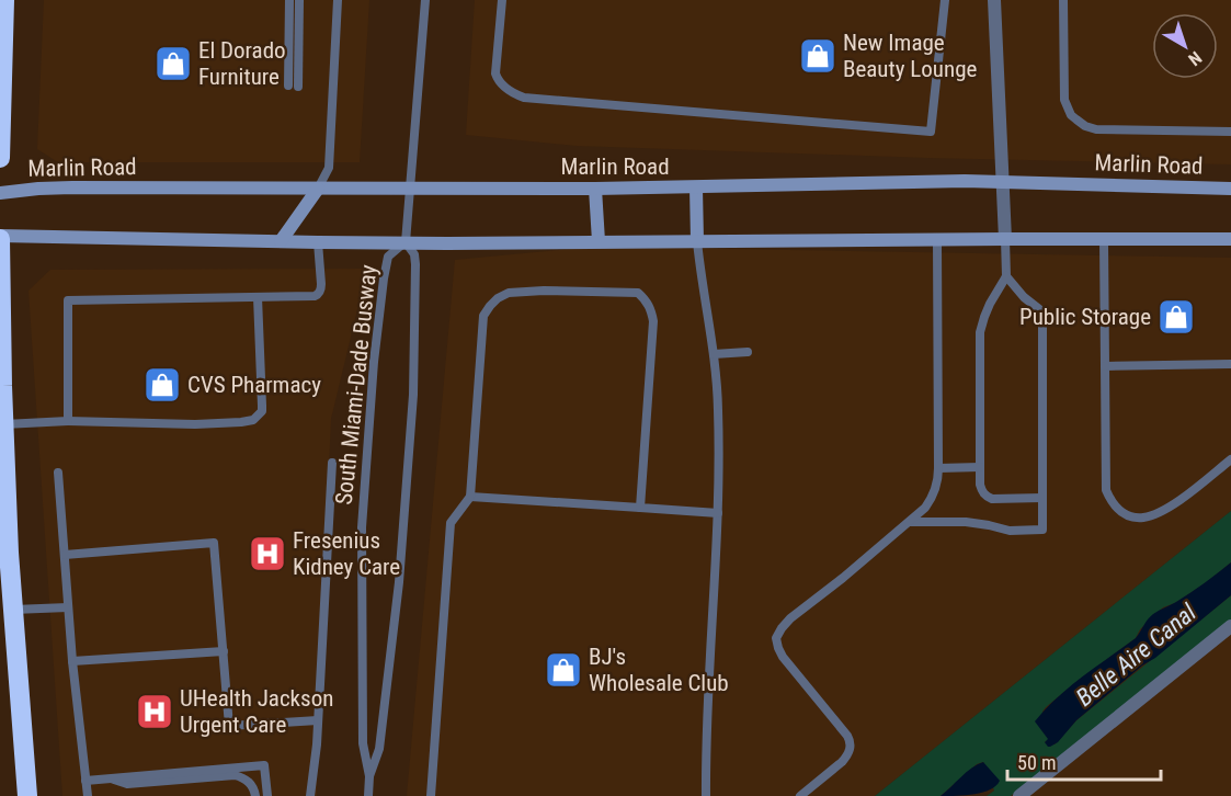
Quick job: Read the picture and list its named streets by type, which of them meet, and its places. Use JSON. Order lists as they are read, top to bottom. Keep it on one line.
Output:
{"streets":{"street":["Marlin Road"],"lane":["South Miami-Dade Busway"]},"crossings":[["Marlin Road","South Miami-Dade Busway"]],"water":["Belle Aire Canal"],"places":{"shop":["New Image Beauty Lounge","El Dorado Furniture","Public Storage","CVS Pharmacy","BJ's Wholesale Club"],"hospital":["Fresenius Kidney Care","UHealth Jackson Urgent Care"]},"scale_bar":"50 m","north":"bottom right"}
